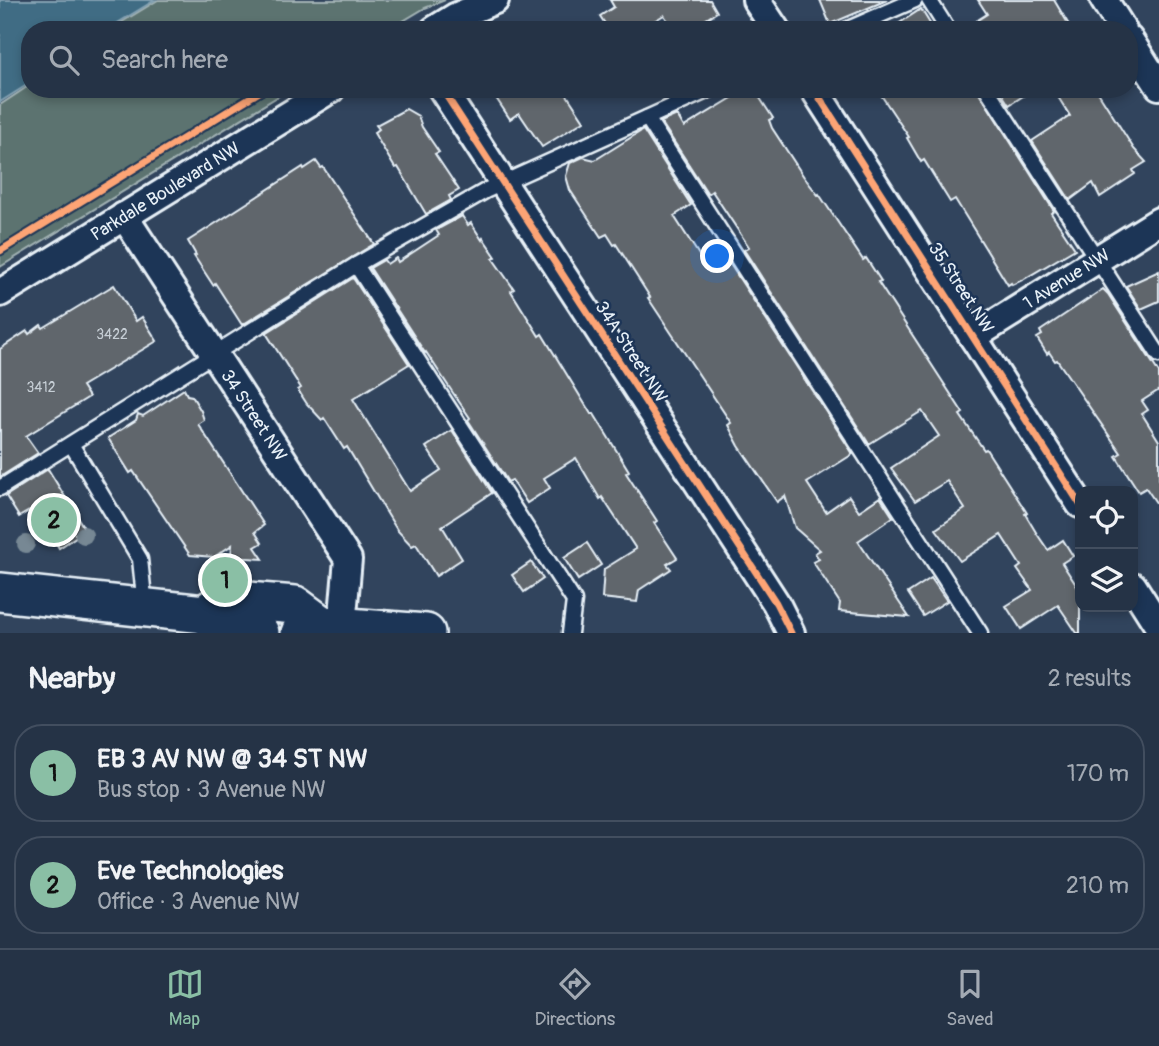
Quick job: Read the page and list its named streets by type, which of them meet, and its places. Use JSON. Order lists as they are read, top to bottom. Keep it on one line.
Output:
{"streets":{"street":["Parkdale Boulevard NW","1 Avenue NW","35 Street NW","34A Street NW","34 Street NW"]},"crossings":[["Parkdale Boulevard NW","34 Street NW"],["1 Avenue NW","35 Street NW"]],"house_numbers":["3422","3412"],"page":{"search":"Search here","pins":["2","1"],"heading":["Nearby","2 results"],"list":[{"mark":"1","name":"EB 3 AV NW @ 34 ST NW","note":"Bus stop · 3 Avenue NW","value":"170 m"},{"mark":"2","name":"Eve Technologies","note":"Office · 3 Avenue NW","value":"210 m"}],"nav":["Map","Directions","Saved"]}}
